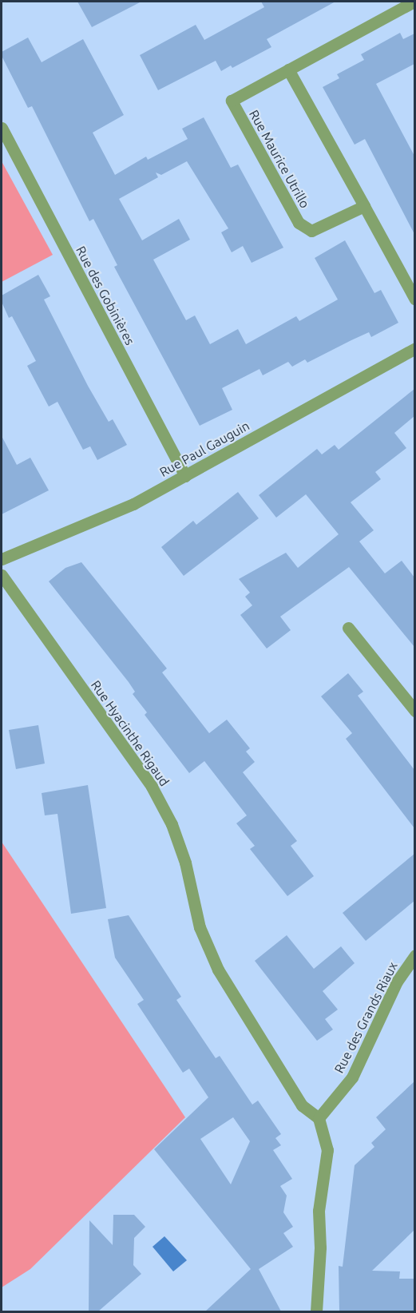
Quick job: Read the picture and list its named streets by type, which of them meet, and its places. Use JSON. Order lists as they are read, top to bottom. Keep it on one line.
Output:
{"streets":{"street":["Rue Maurice Utrillo","Rue des Gobinières","Rue Paul Gauguin","Rue Hyacinthe Rigaud","Rue des Grands Riaux"]},"crossings":[["Rue des Gobinières","Rue Paul Gauguin"],["Rue Hyacinthe Rigaud","Rue des Grands Riaux"]]}
